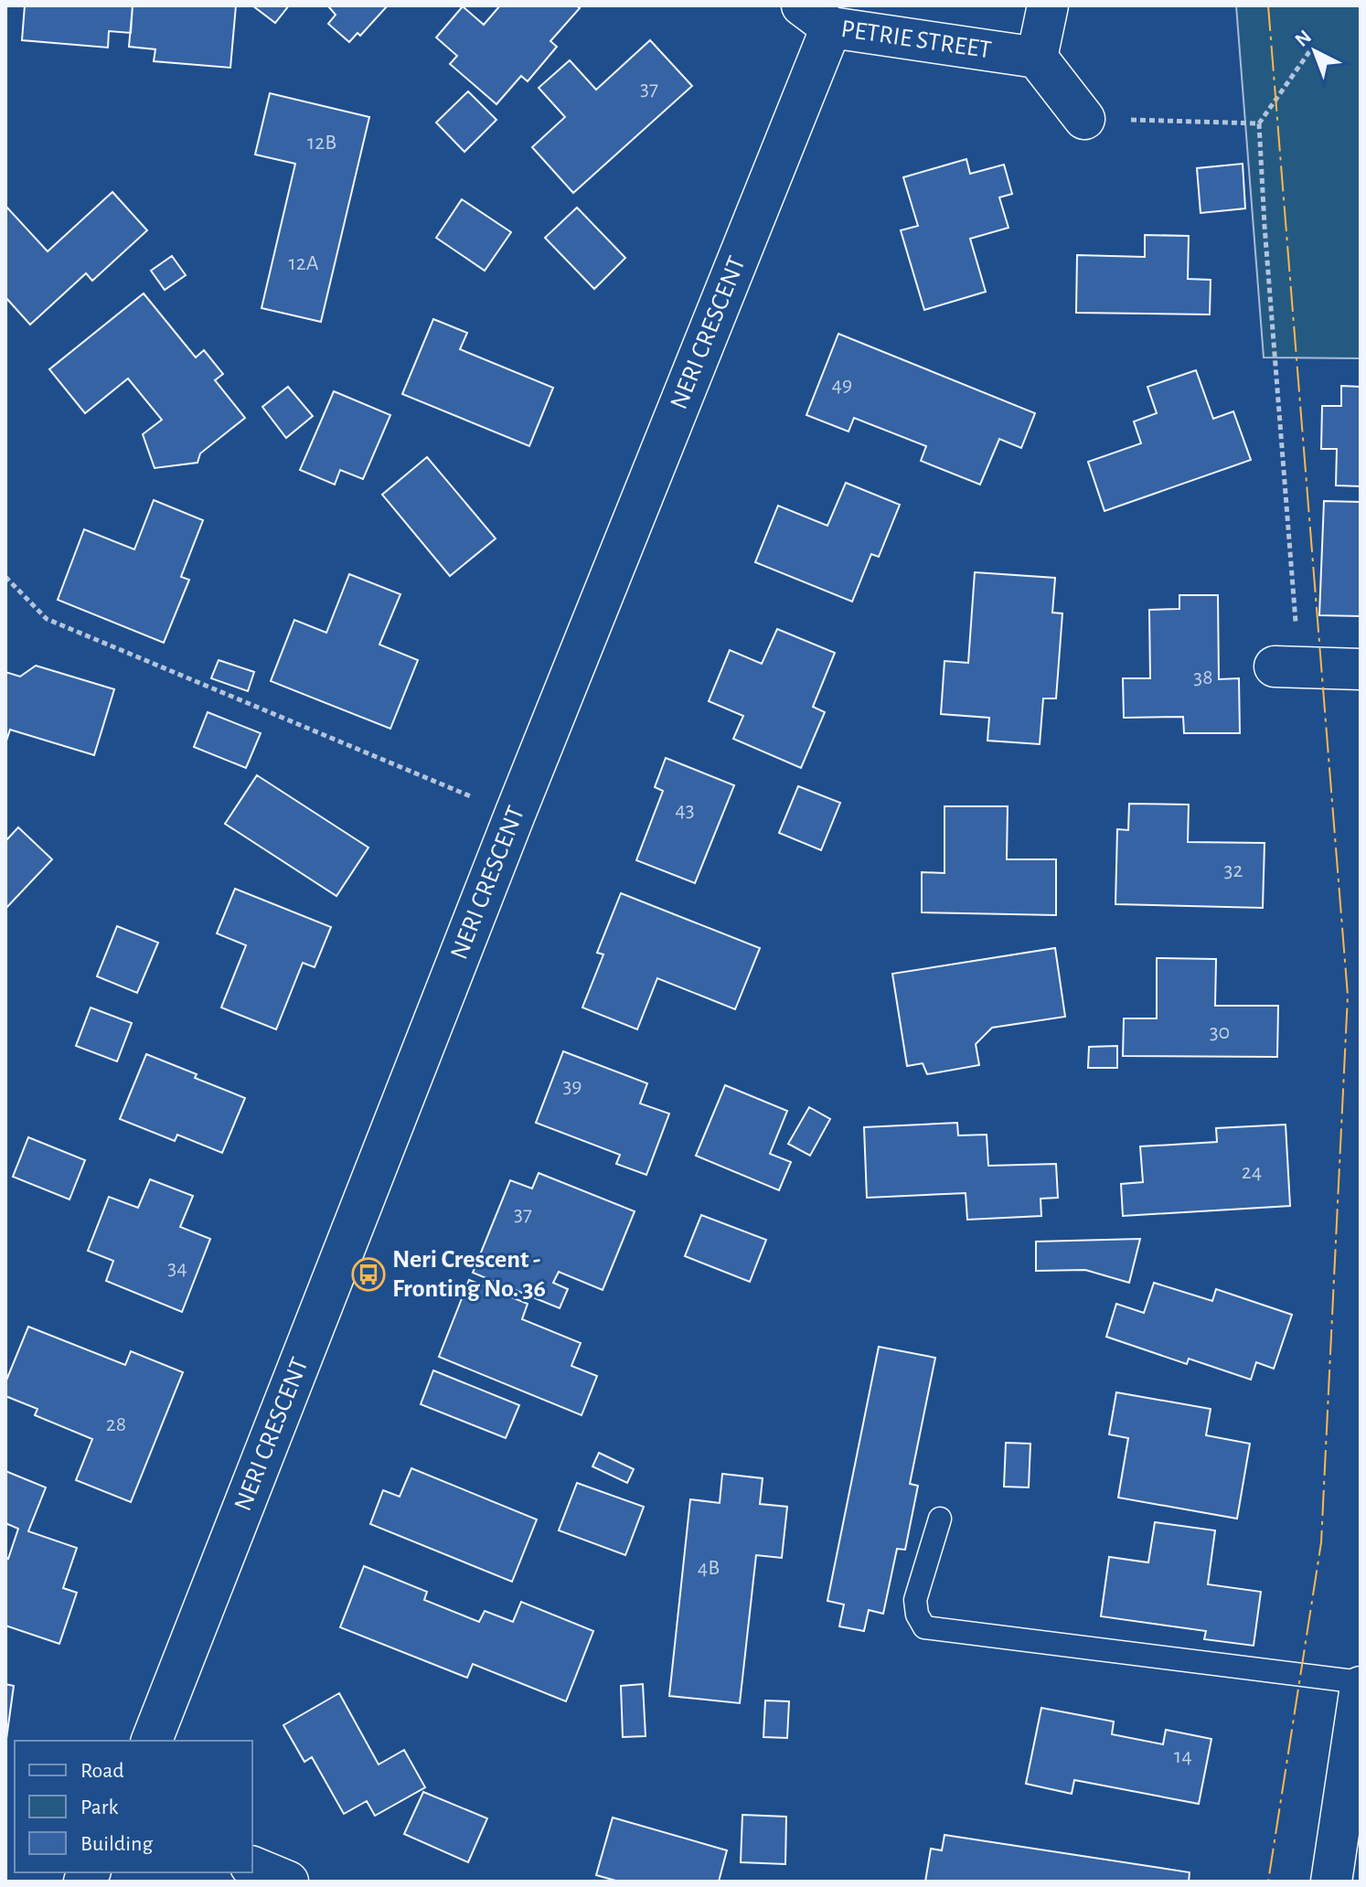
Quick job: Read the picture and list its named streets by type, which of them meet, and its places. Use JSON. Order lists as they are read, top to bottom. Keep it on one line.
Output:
{"streets":{"street":["PETRIE STREET","NERI CRESCENT"]},"crossings":[["PETRIE STREET","NERI CRESCENT"]],"places":{"bus stop":["Neri Crescent - Fronting No. 36"]},"house_numbers":["37","12B","12A","49","38","43","32","30","39","24","37","34","28","4B","14"],"legend":["Road","Park","Building"],"north":"top left"}
